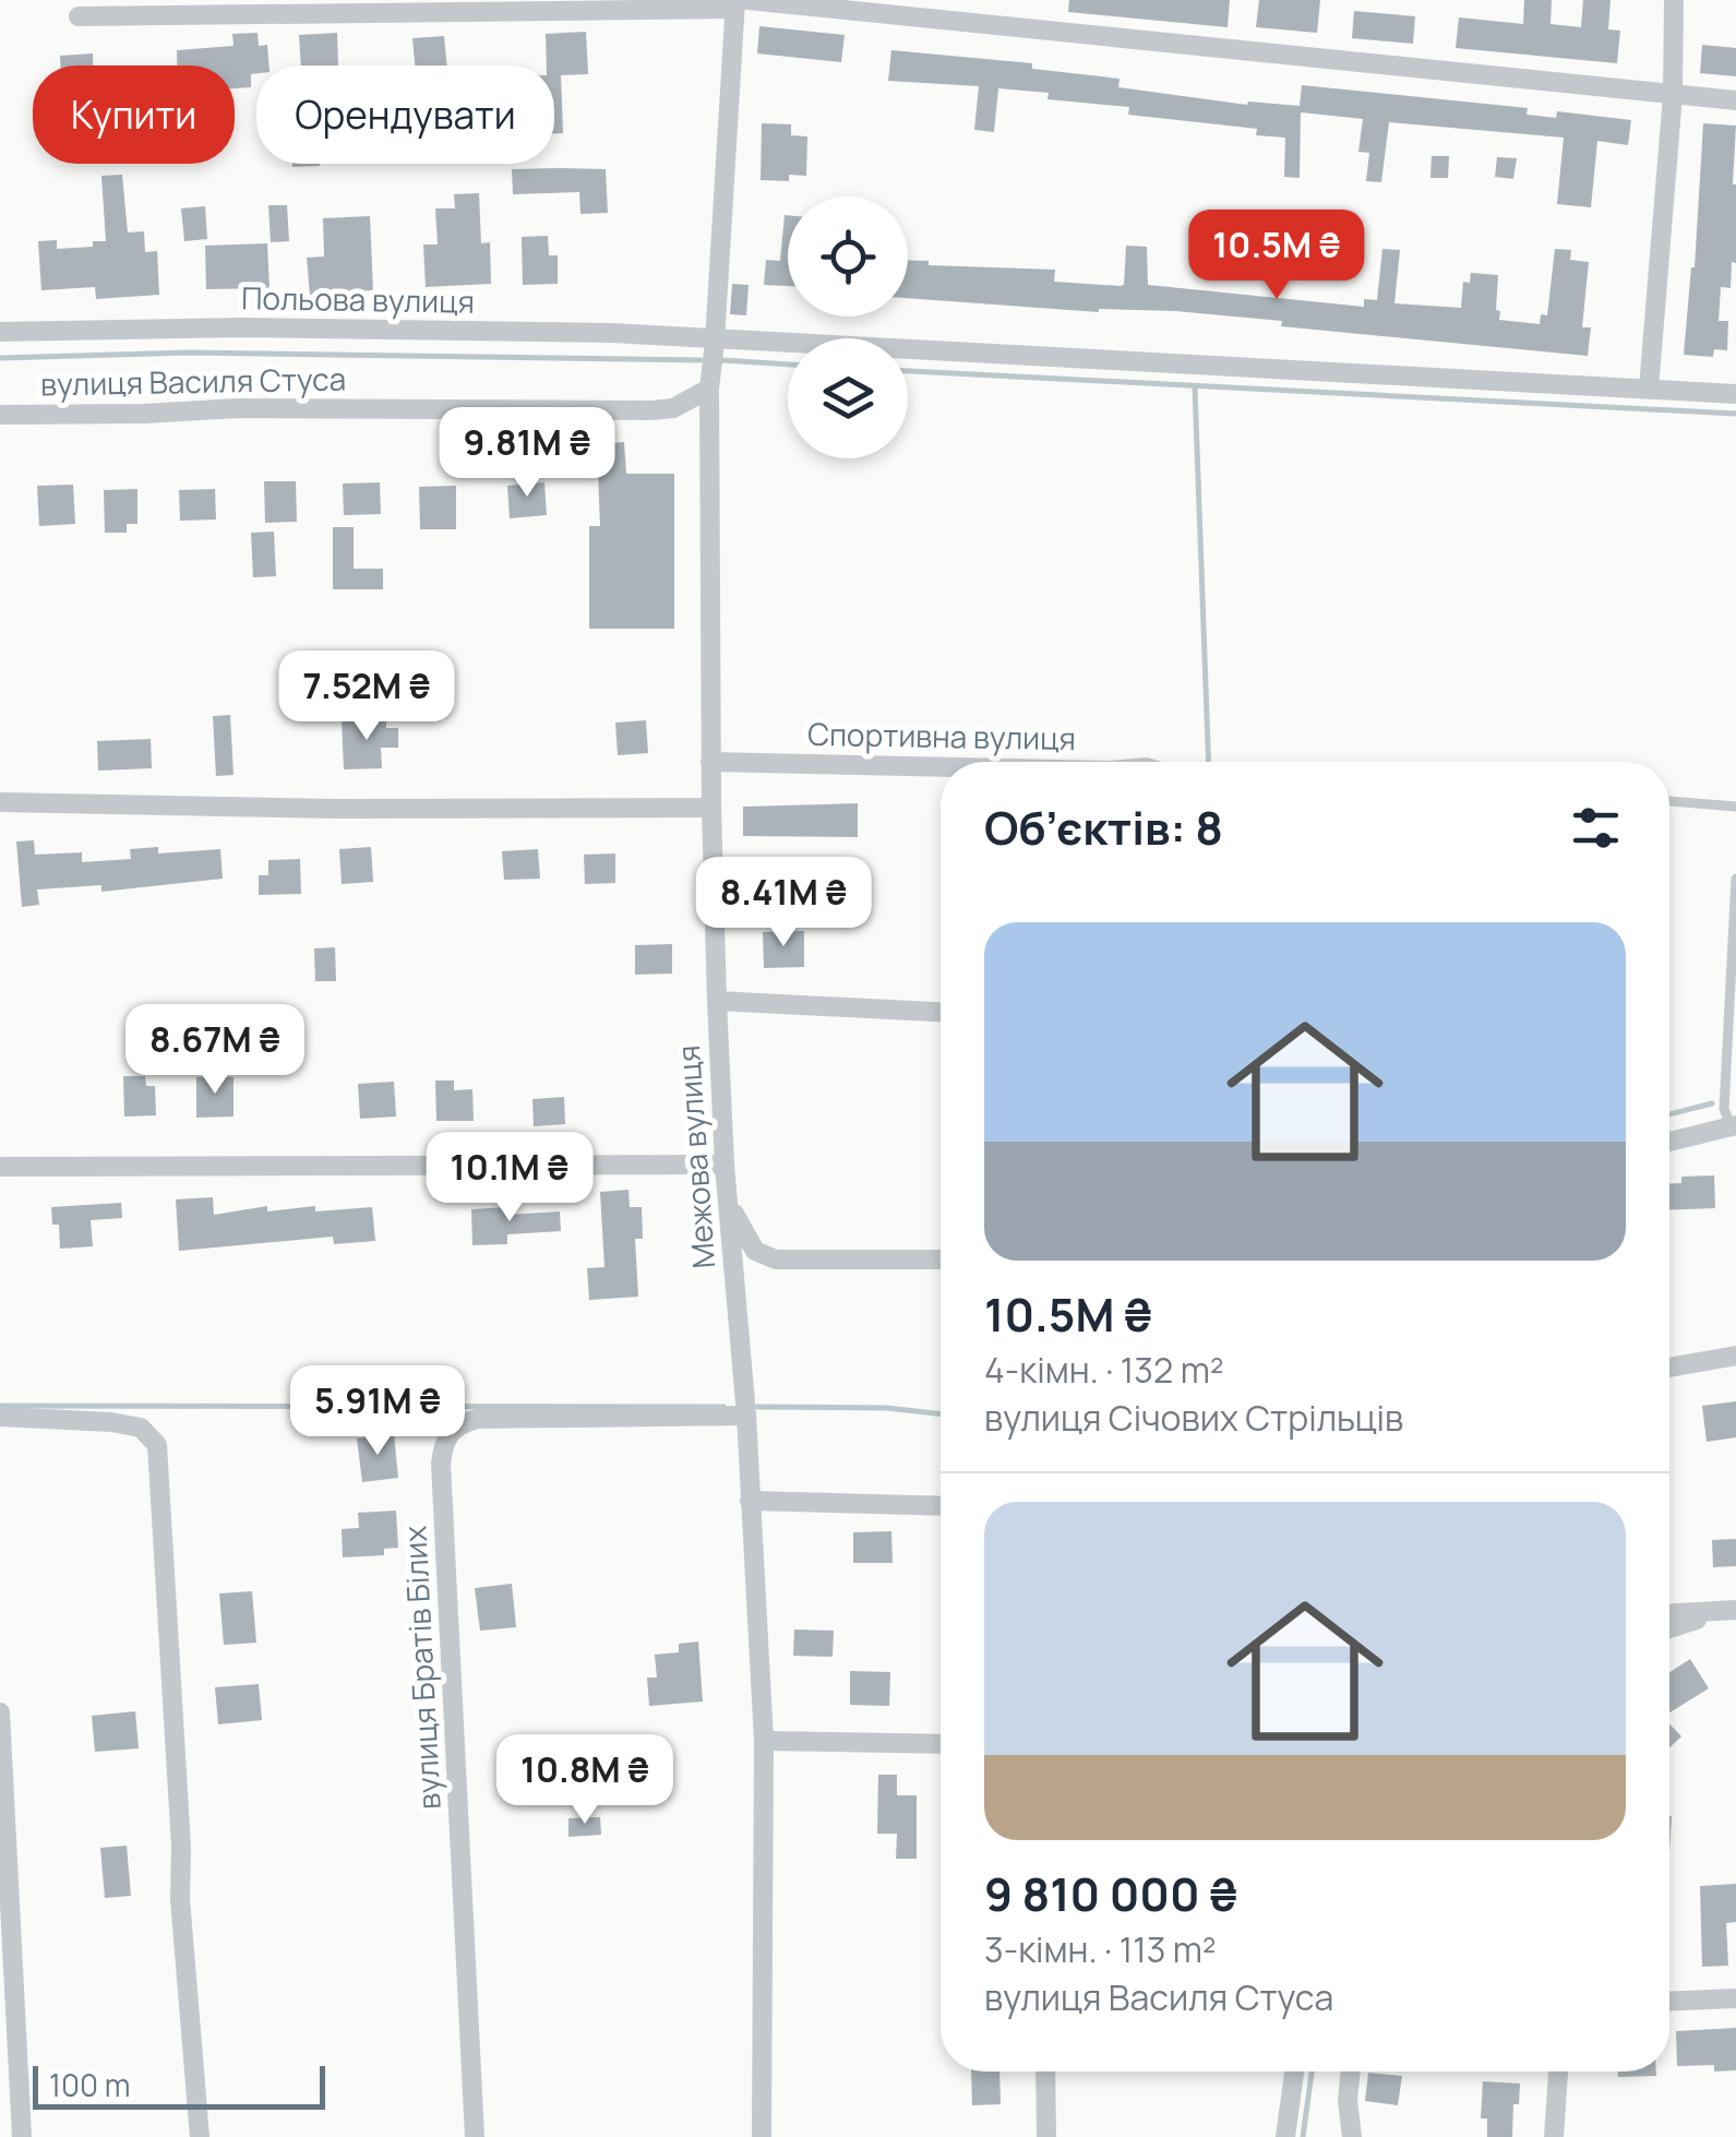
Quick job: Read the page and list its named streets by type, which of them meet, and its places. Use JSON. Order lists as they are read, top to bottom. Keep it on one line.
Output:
{"streets":{"street":["Польова вулиця","вулиця Василя Стуса","Спортивна вулиця","Межова вулиця","вулиця Братів Білих"]},"crossings":[["Польова вулиця","Межова вулиця"],["вулиця Василя Стуса","Межова вулиця"],["Спортивна вулиця","Межова вулиця"],["Межова вулиця","вулиця Братів Білих"]],"scale_bar":"100 m","page":{"chip":["Купити","Орендувати"],"price":["10.5M ₴","9.81M ₴","7.52M ₴","8.41M ₴","8.67M ₴","10.1M ₴","5.91M ₴","10.8M ₴"],"heading":"Об’єктів: 8","list":[{"name":"10.5M ₴","note":"4-кімн. · 132 m² · вулиця Січових Стрільців"},{"name":"9 810 000 ₴","note":"3-кімн. · 113 m² · вулиця Василя Стуса"}],"scale":"100 m"}}
